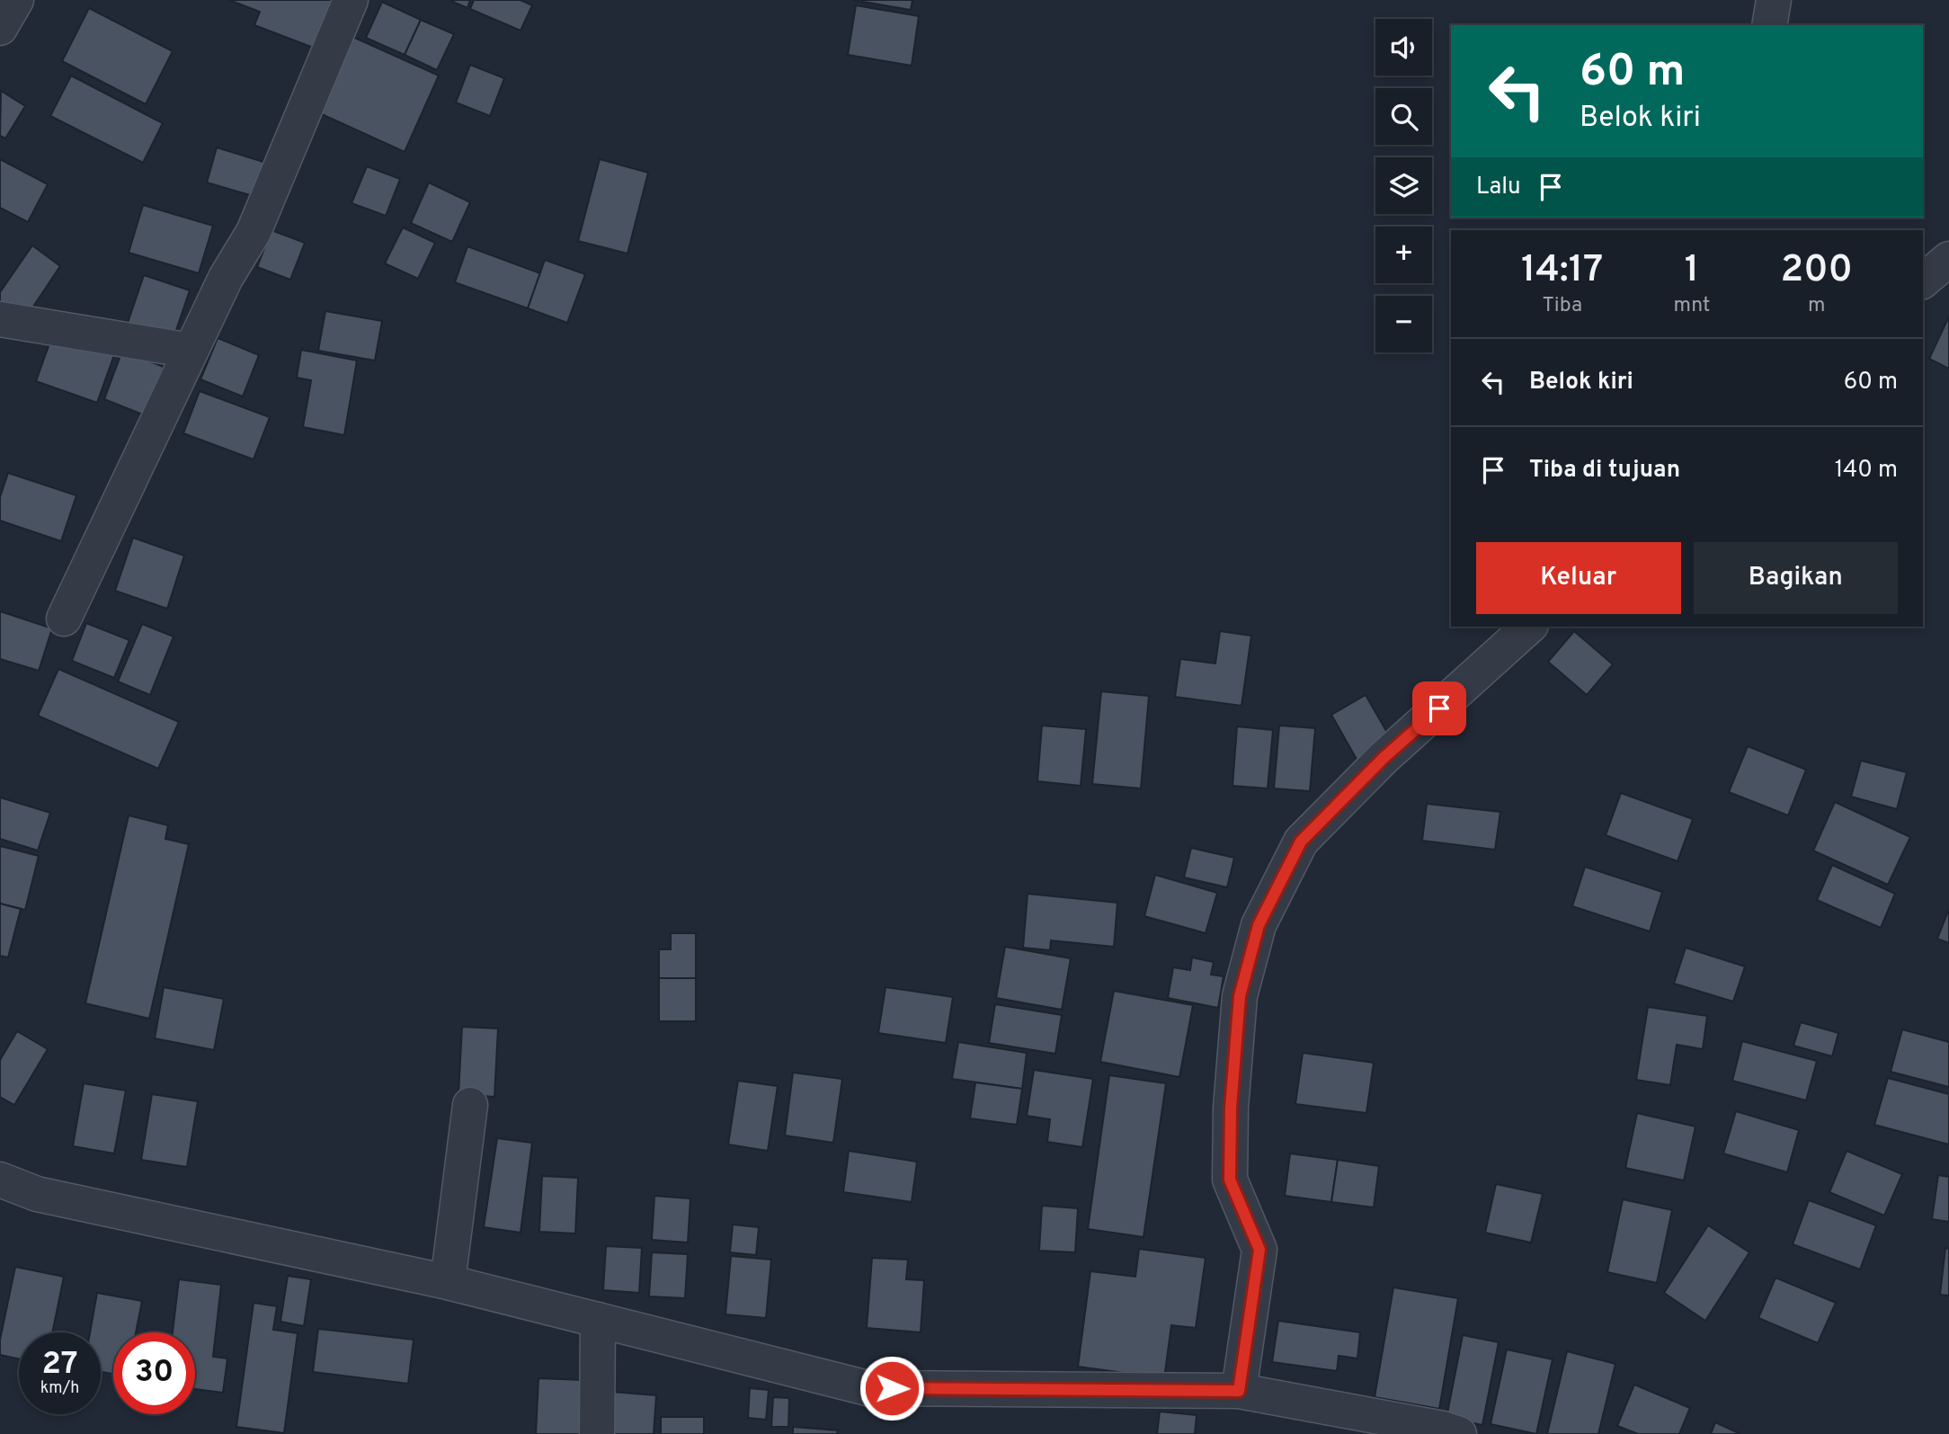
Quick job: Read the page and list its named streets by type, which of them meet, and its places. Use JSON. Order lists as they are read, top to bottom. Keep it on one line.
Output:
{"page":{"map_buttons":["+","−"],"turn":["60 m","Belok kiri"],"then":"Lalu","eta":["14:17","Tiba","1","mnt","200","m"],"list":[{"name":"Belok kiri","value":"60 m"},{"name":"Tiba di tujuan","value":"140 m"}],"buttons":["Keluar","Bagikan"],"speed":"27 km/h","limit":"30"}}
